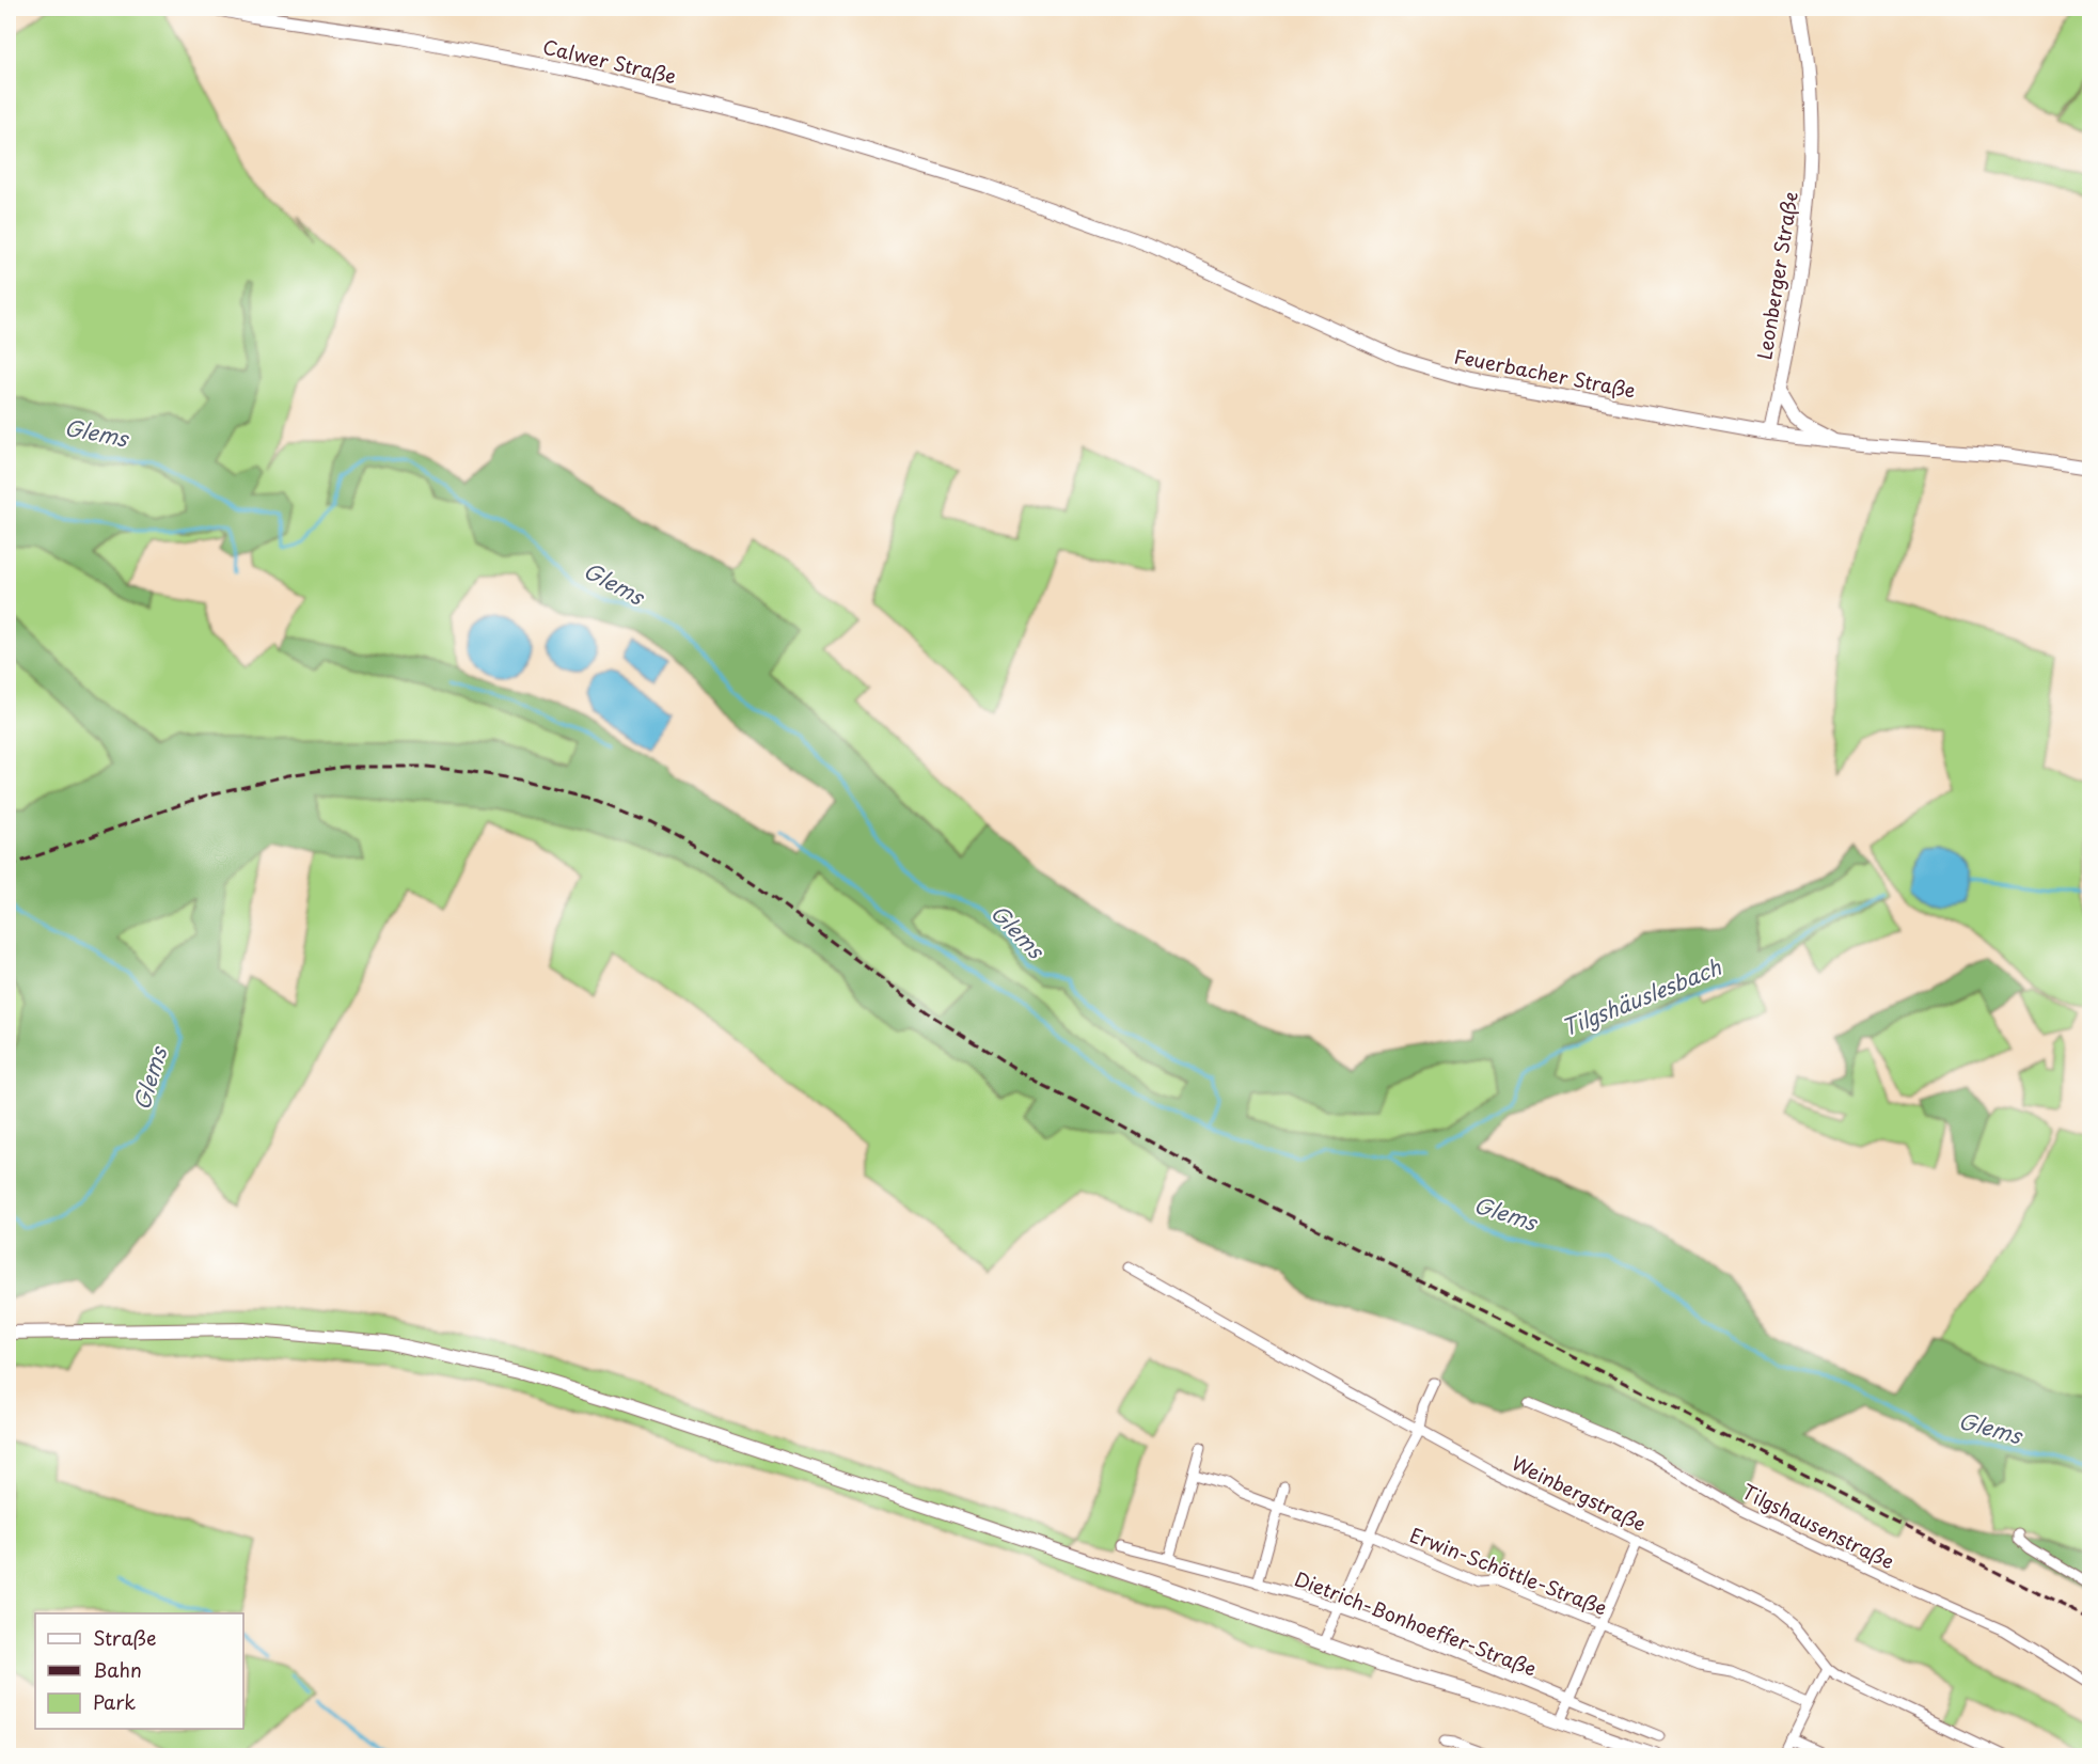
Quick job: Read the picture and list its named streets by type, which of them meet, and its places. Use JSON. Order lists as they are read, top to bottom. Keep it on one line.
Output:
{"streets":{"main road":["Calwer Straße","Leonberger Straße","Feuerbacher Straße"],"street":["Weinbergstraße","Tilgshausenstraße","Erwin-Schöttle-Straße","Dietrich-Bonhoeffer-Straße"]},"crossings":[["Calwer Straße","Feuerbacher Straße"],["Leonberger Straße","Feuerbacher Straße"]],"water":["Glems","Tilgshäuslesbach"],"legend":["Straße","Bahn","Park"]}
